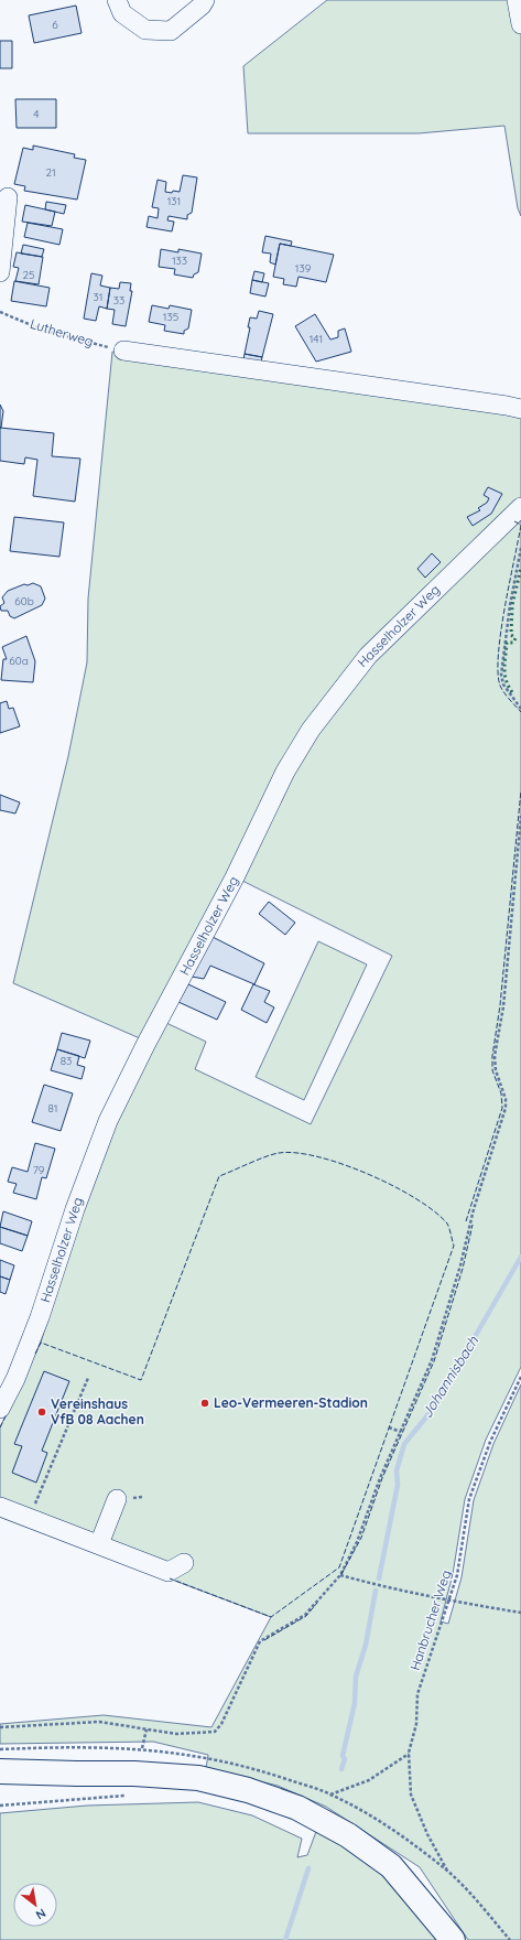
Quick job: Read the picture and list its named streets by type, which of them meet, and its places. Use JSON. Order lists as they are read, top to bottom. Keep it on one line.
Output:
{"streets":{"street":["Hasselholzer Weg"],"path":["Lutherweg","Hanbrucher Weg"]},"water":["Johannisbach"],"places":["Leo-Vermeeren-Stadion","Vereinshaus VfB 08 Aachen"],"house_numbers":["6","4","21","131","133","139","25","31","33","135","141","60b","60a","83","81","79"],"north":"bottom right"}
